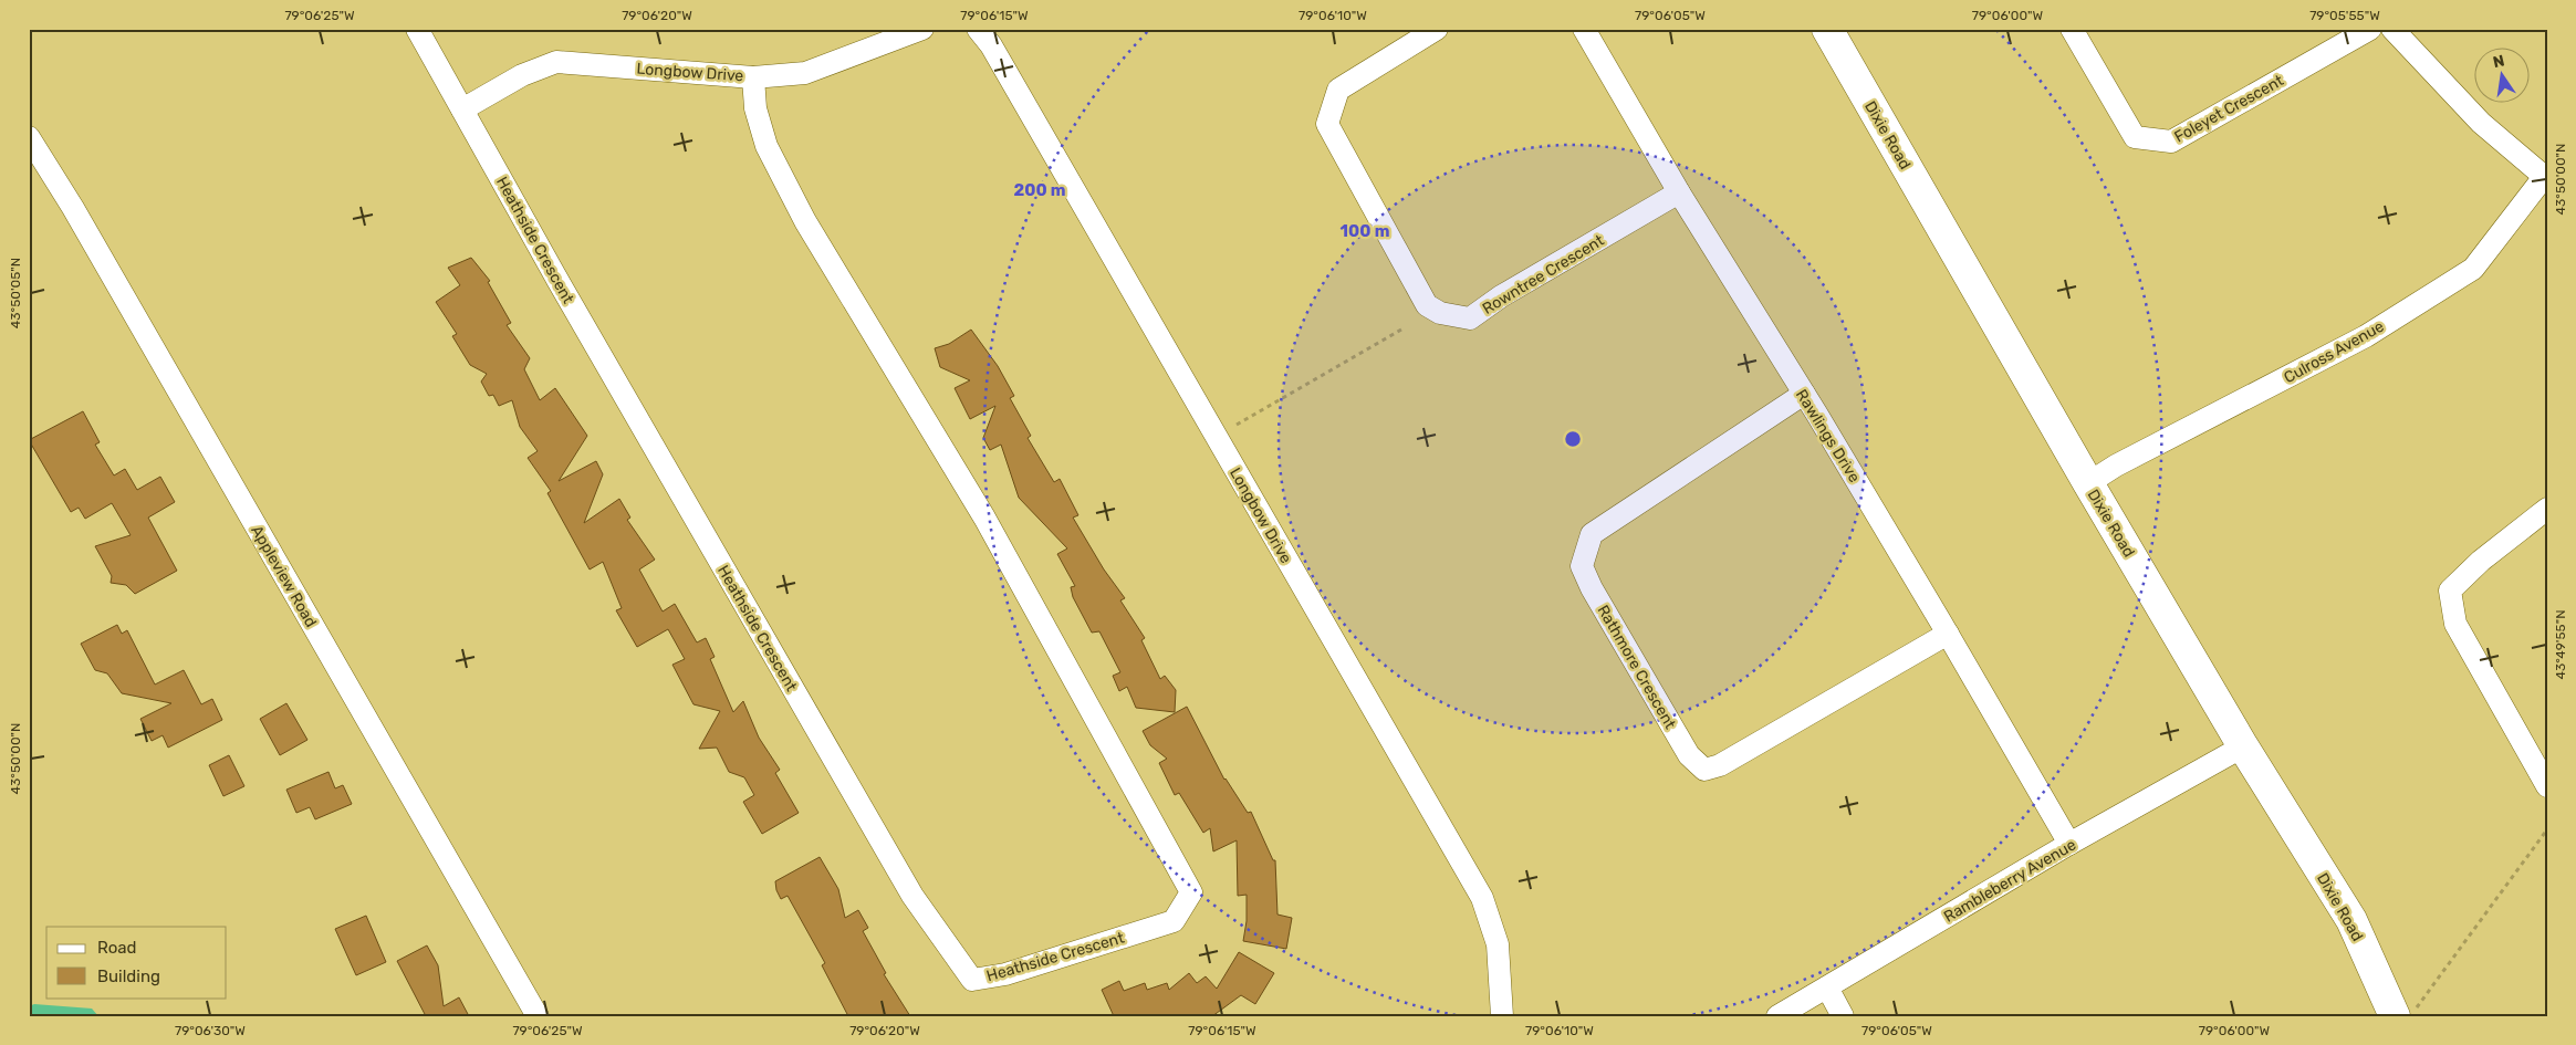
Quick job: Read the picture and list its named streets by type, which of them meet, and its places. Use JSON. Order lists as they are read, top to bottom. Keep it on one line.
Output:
{"streets":{"street":["Longbow Drive","Foleyet Crescent","Dixie Road","Heathside Crescent","Rowntree Crescent","Culross Avenue","Rawlings Drive","Appleview Road","Rathmore Crescent","Rambleberry Avenue"]},"crossings":[["Longbow Drive","Heathside Crescent"],["Dixie Road","Culross Avenue"],["Dixie Road","Rambleberry Avenue"],["Rowntree Crescent","Rawlings Drive"],["Rawlings Drive","Rathmore Crescent"],["Rawlings Drive","Rambleberry Avenue"]],"legend":["Road","Building"],"north":"top","coordinates":["79°06'25\"W","79°06'20\"W","79°06'15\"W","79°06'10\"W","79°06'05\"W","79°06'00\"W","79°05'55\"W","43°50'00\"N","43°50'05\"N","43°49'55\"N","79°06'30\"W"],"rings":["200 m","100 m"]}
